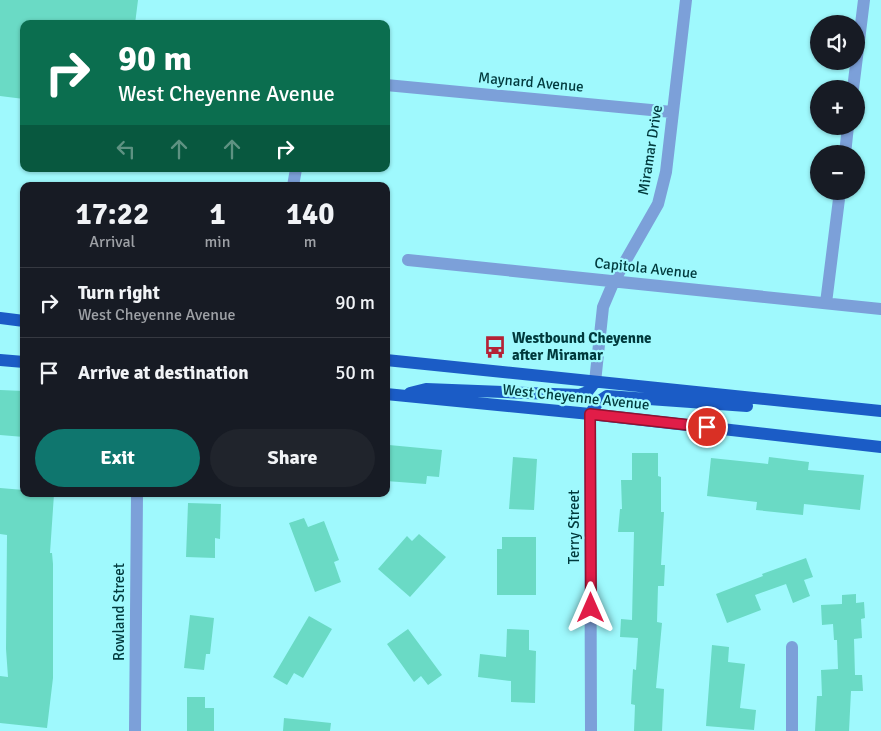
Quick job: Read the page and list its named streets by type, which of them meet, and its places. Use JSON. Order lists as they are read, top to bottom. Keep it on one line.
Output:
{"streets":{"main road":["West Cheyenne Avenue"],"street":["Maynard Avenue","Miramar Drive","Capitola Avenue","Terry Street","Rowland Street"]},"crossings":[["Maynard Avenue","Miramar Drive"],["Miramar Drive","Capitola Avenue"],["Miramar Drive","West Cheyenne Avenue"],["West Cheyenne Avenue","Terry Street"]],"places":{"bus stop":["Westbound Cheyenne after Miramar"]},"page":{"map_buttons":["+","−"],"turn":["90 m","West Cheyenne Avenue"],"eta":["17:22","Arrival","1","min","140","m"],"list":[{"name":"Turn right","note":"West Cheyenne Avenue","value":"90 m"},{"name":"Arrive at destination","value":"50 m"}],"buttons":["Exit","Share"]}}
